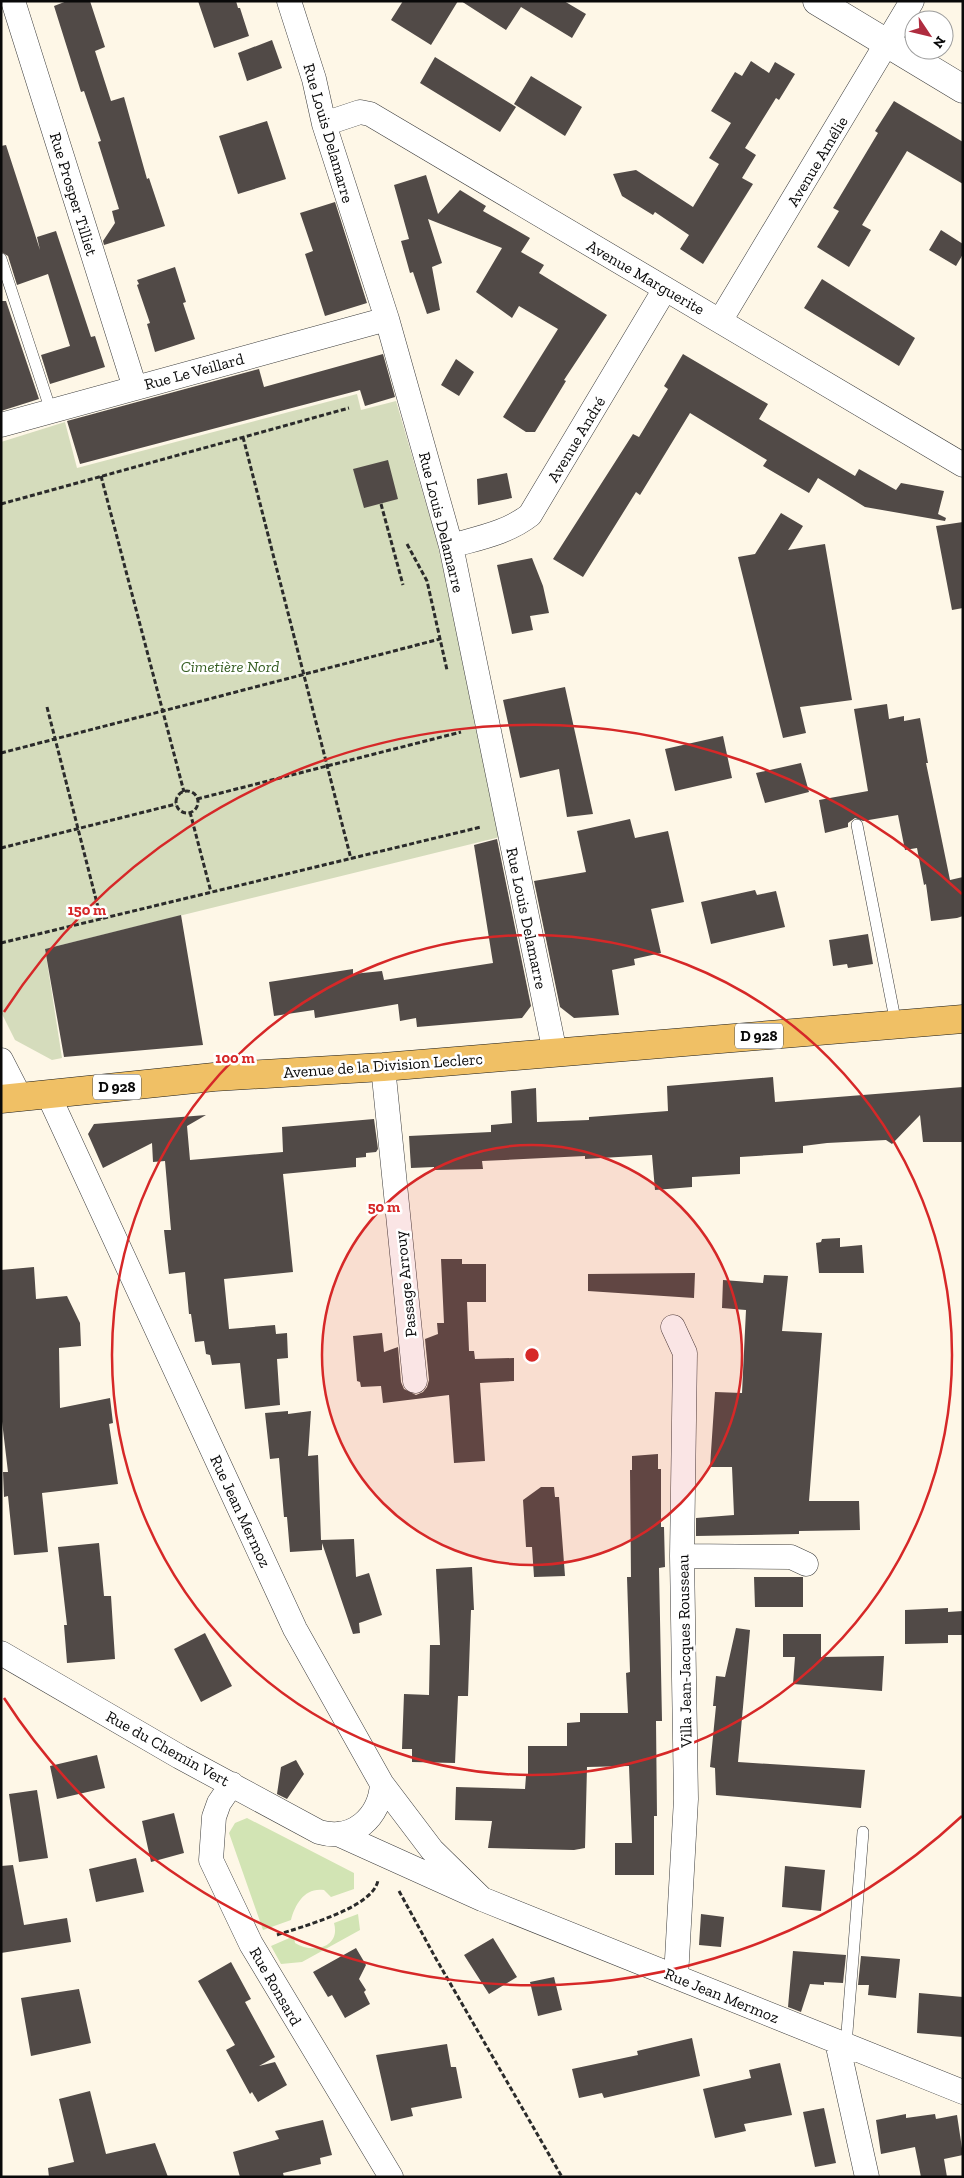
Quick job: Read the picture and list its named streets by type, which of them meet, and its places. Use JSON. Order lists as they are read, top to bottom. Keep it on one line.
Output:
{"streets":{"main road":["D 928","Avenue de la Division Leclerc"],"street":["Rue Louis Delamarre","Avenue Amélie","Rue Prosper Tilliet","Avenue Marguerite","Rue Le Veillard","Avenue André","Passage Arrouy","Rue Jean Mermoz","Villa Jean-Jacques Rousseau","Rue du Chemin Vert","Rue Ronsard"]},"crossings":[["Rue Louis Delamarre","Avenue Marguerite"],["Rue Louis Delamarre","Rue Le Veillard"],["Rue Louis Delamarre","Avenue André"],["Rue Louis Delamarre","D 928"],["Rue Louis Delamarre","Avenue de la Division Leclerc"],["Avenue Amélie","Avenue Marguerite"],["Rue Prosper Tilliet","Rue Le Veillard"],["Avenue Marguerite","Avenue André"],["D 928","Avenue de la Division Leclerc"],["Avenue de la Division Leclerc","Passage Arrouy"],["Avenue de la Division Leclerc","Rue Jean Mermoz"],["Rue Jean Mermoz","Villa Jean-Jacques Rousseau"],["Rue Jean Mermoz","Rue du Chemin Vert"],["Rue du Chemin Vert","Rue Ronsard"]],"parks":["Cimetière Nord"],"north":"bottom right","rings":["150 m","100 m","50 m"]}
